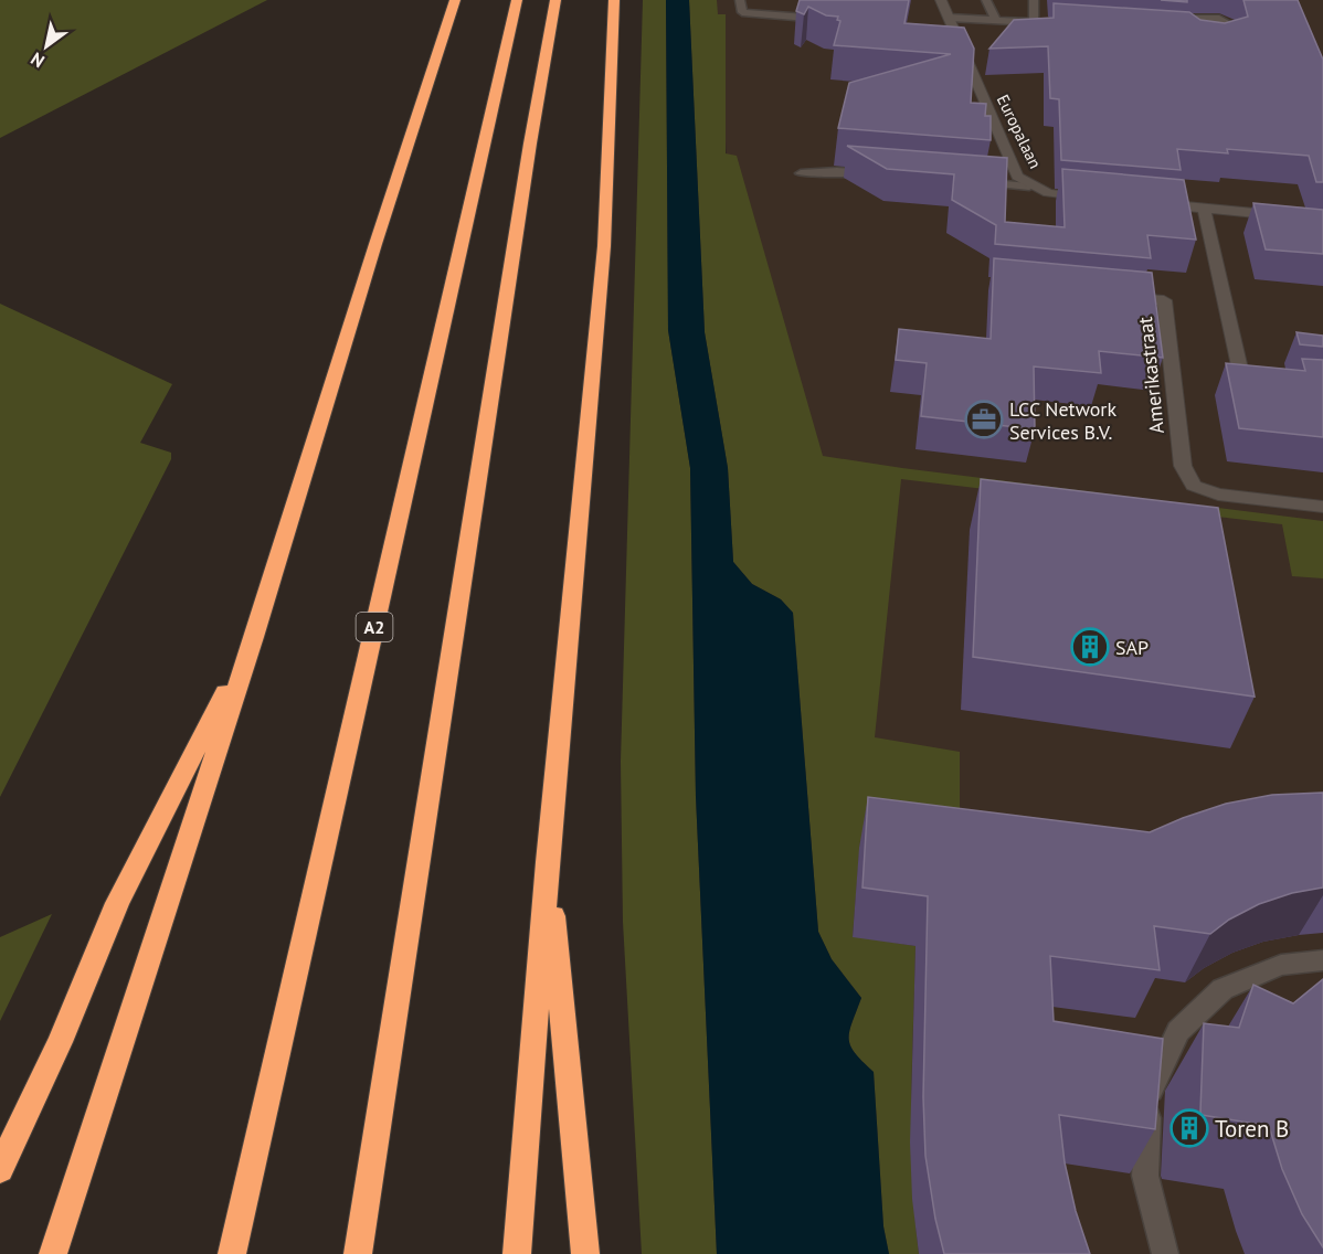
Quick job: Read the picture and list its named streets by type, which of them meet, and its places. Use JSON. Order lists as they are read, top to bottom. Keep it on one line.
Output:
{"streets":{"highway":["A2"],"street":["Europalaan","Amerikastraat"]},"places":{"office":["LCC Network Services B.V."],"building":["SAP","Toren B"]},"north":"bottom left"}
